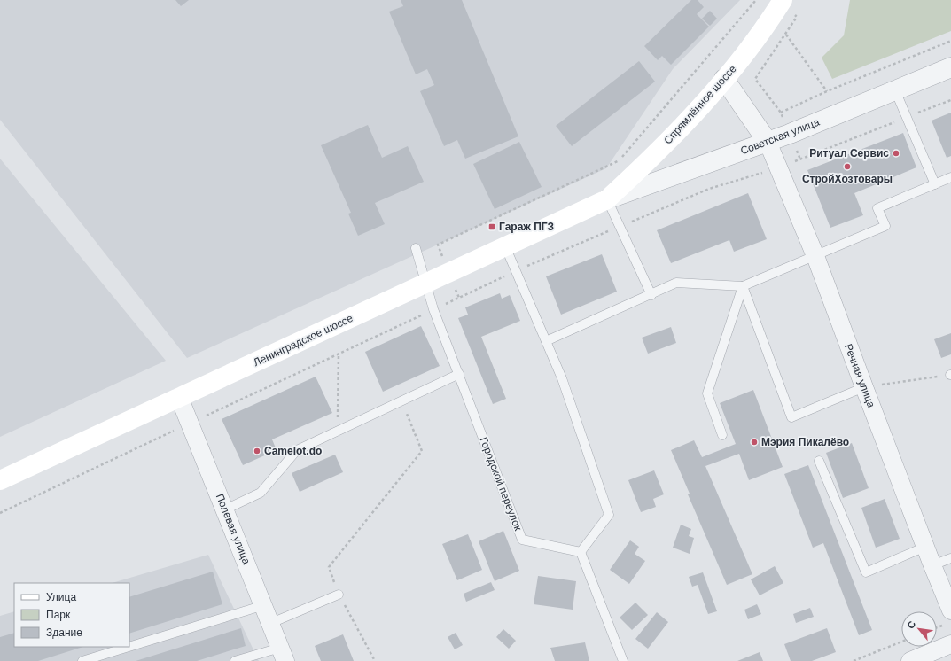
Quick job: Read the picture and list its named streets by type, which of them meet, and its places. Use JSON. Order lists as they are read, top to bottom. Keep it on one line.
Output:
{"streets":{"main road":["Спрямлённое шоссе","Ленинградское шоссе"],"street":["Советская улица","Речная улица","Полевая улица"],"lane":["Городской переулок"]},"crossings":[["Спрямлённое шоссе","Советская улица"],["Спрямлённое шоссе","Ленинградское шоссе"],["Советская улица","Ленинградское шоссе"],["Советская улица","Речная улица"],["Ленинградское шоссе","Полевая улица"]],"places":{"other":["Ритуал Сервис","СтройХозтовары","Мэрия Пикалёво","Camelot.do"],"transit":["Гараж ПГЗ"]},"legend":["Улица","Парк","Здание"],"north":"top left"}
